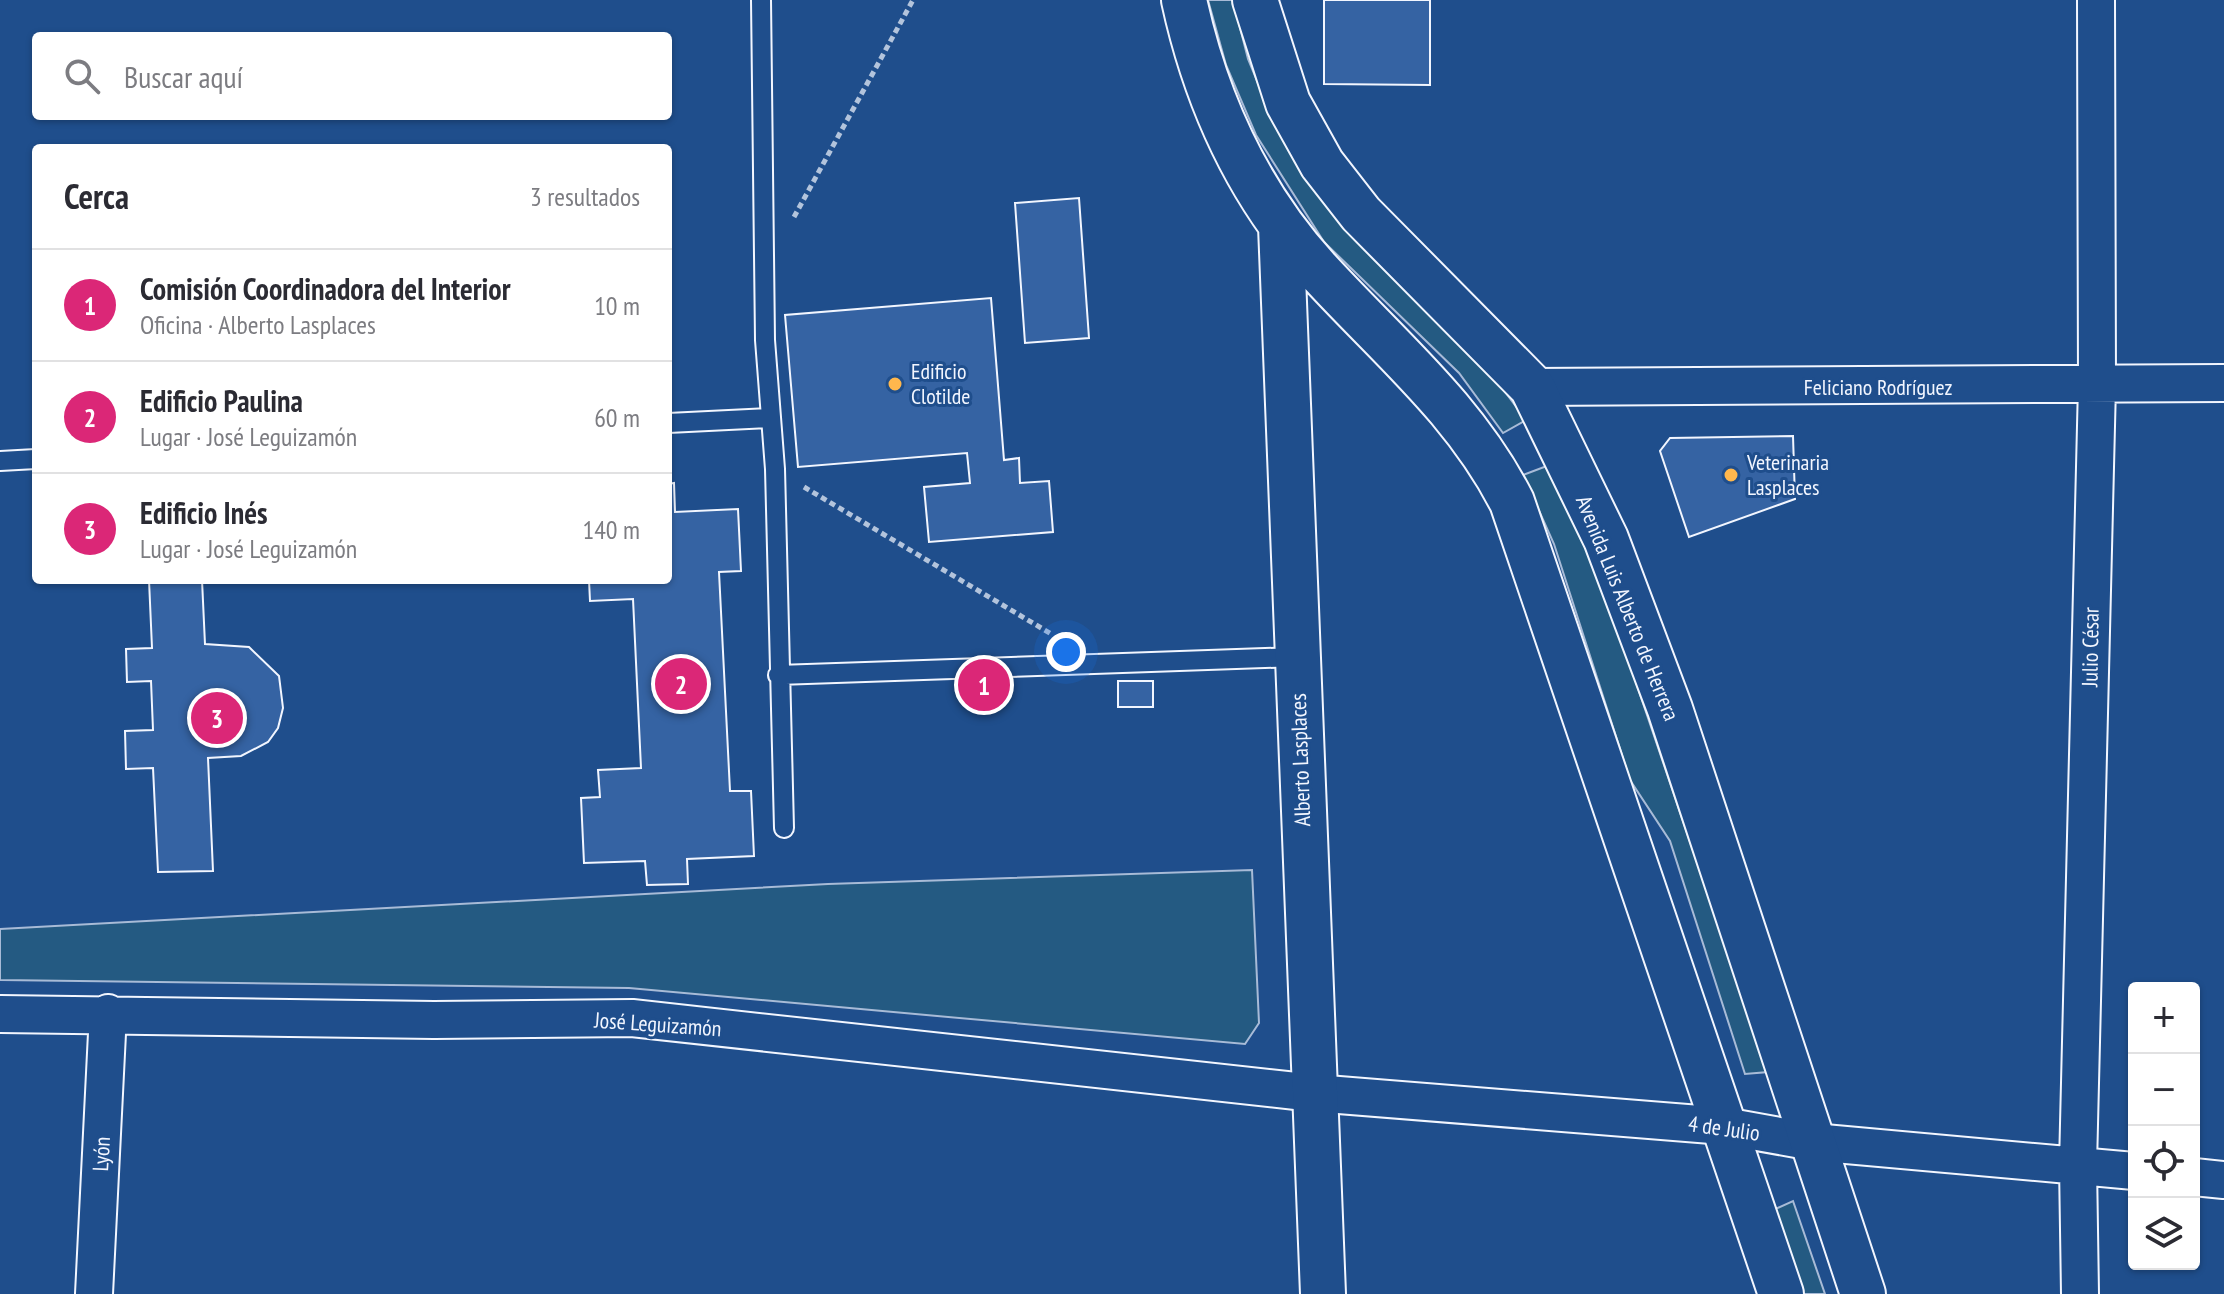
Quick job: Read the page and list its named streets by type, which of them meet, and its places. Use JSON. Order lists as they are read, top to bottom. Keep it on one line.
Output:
{"streets":{"main road":["Avenida Luis Alberto de Herrera","Alberto Lasplaces"],"street":["Feliciano Rodríguez","Julio César","José Leguizamón","4 de Julio","Lyón"]},"crossings":[["Feliciano Rodríguez","Avenida Luis Alberto de Herrera"],["Feliciano Rodríguez","Julio César"],["Avenida Luis Alberto de Herrera","4 de Julio"],["Julio César","4 de Julio"],["Alberto Lasplaces","José Leguizamón"],["Alberto Lasplaces","4 de Julio"],["José Leguizamón","4 de Julio"],["José Leguizamón","Lyón"]],"places":["Edificio Clotilde","Veterinaria Lasplaces"],"page":{"search":"Buscar aquí","heading":["Cerca","3 resultados"],"list":[{"mark":"1","name":"Comisión Coordinadora del Interior","note":"Oficina · Alberto Lasplaces","value":"10 m"},{"mark":"2","name":"Edificio Paulina","note":"Lugar · José Leguizamón","value":"60 m"},{"mark":"3","name":"Edificio Inés","note":"Lugar · José Leguizamón","value":"140 m"}],"pins":["2","1","3"],"map_buttons":["+","−"]}}
